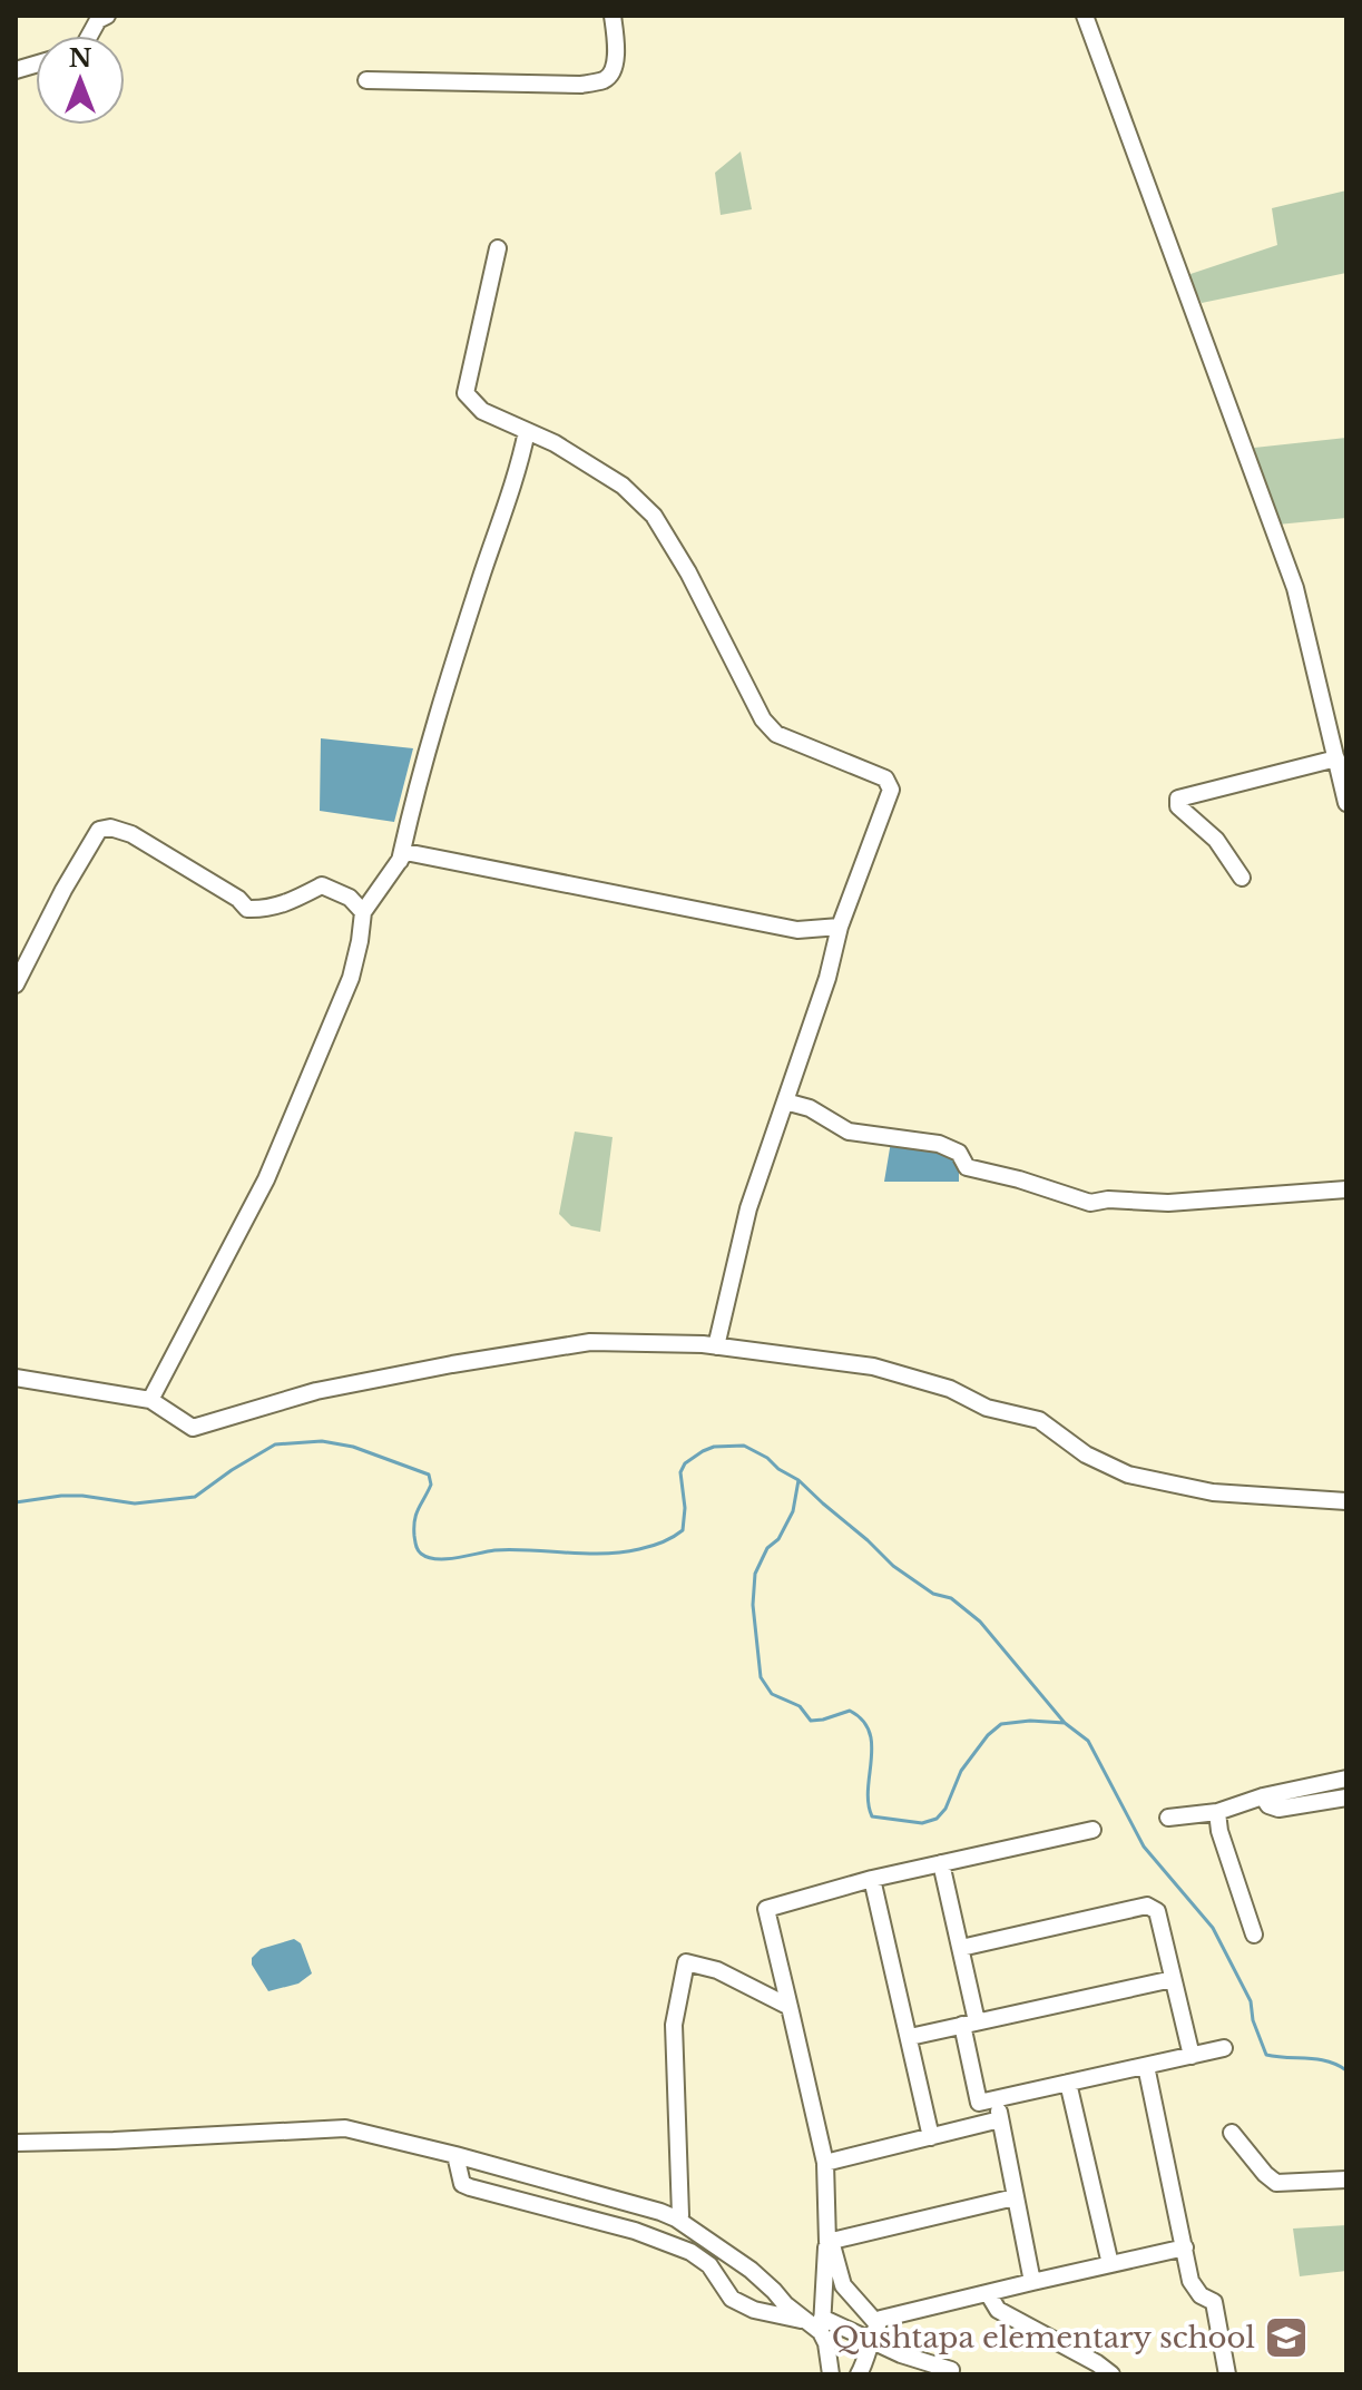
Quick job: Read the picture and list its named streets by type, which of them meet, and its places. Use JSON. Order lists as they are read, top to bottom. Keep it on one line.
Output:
{"places":{"school or university":["Qushtapa elementary school"]},"north":"top"}
